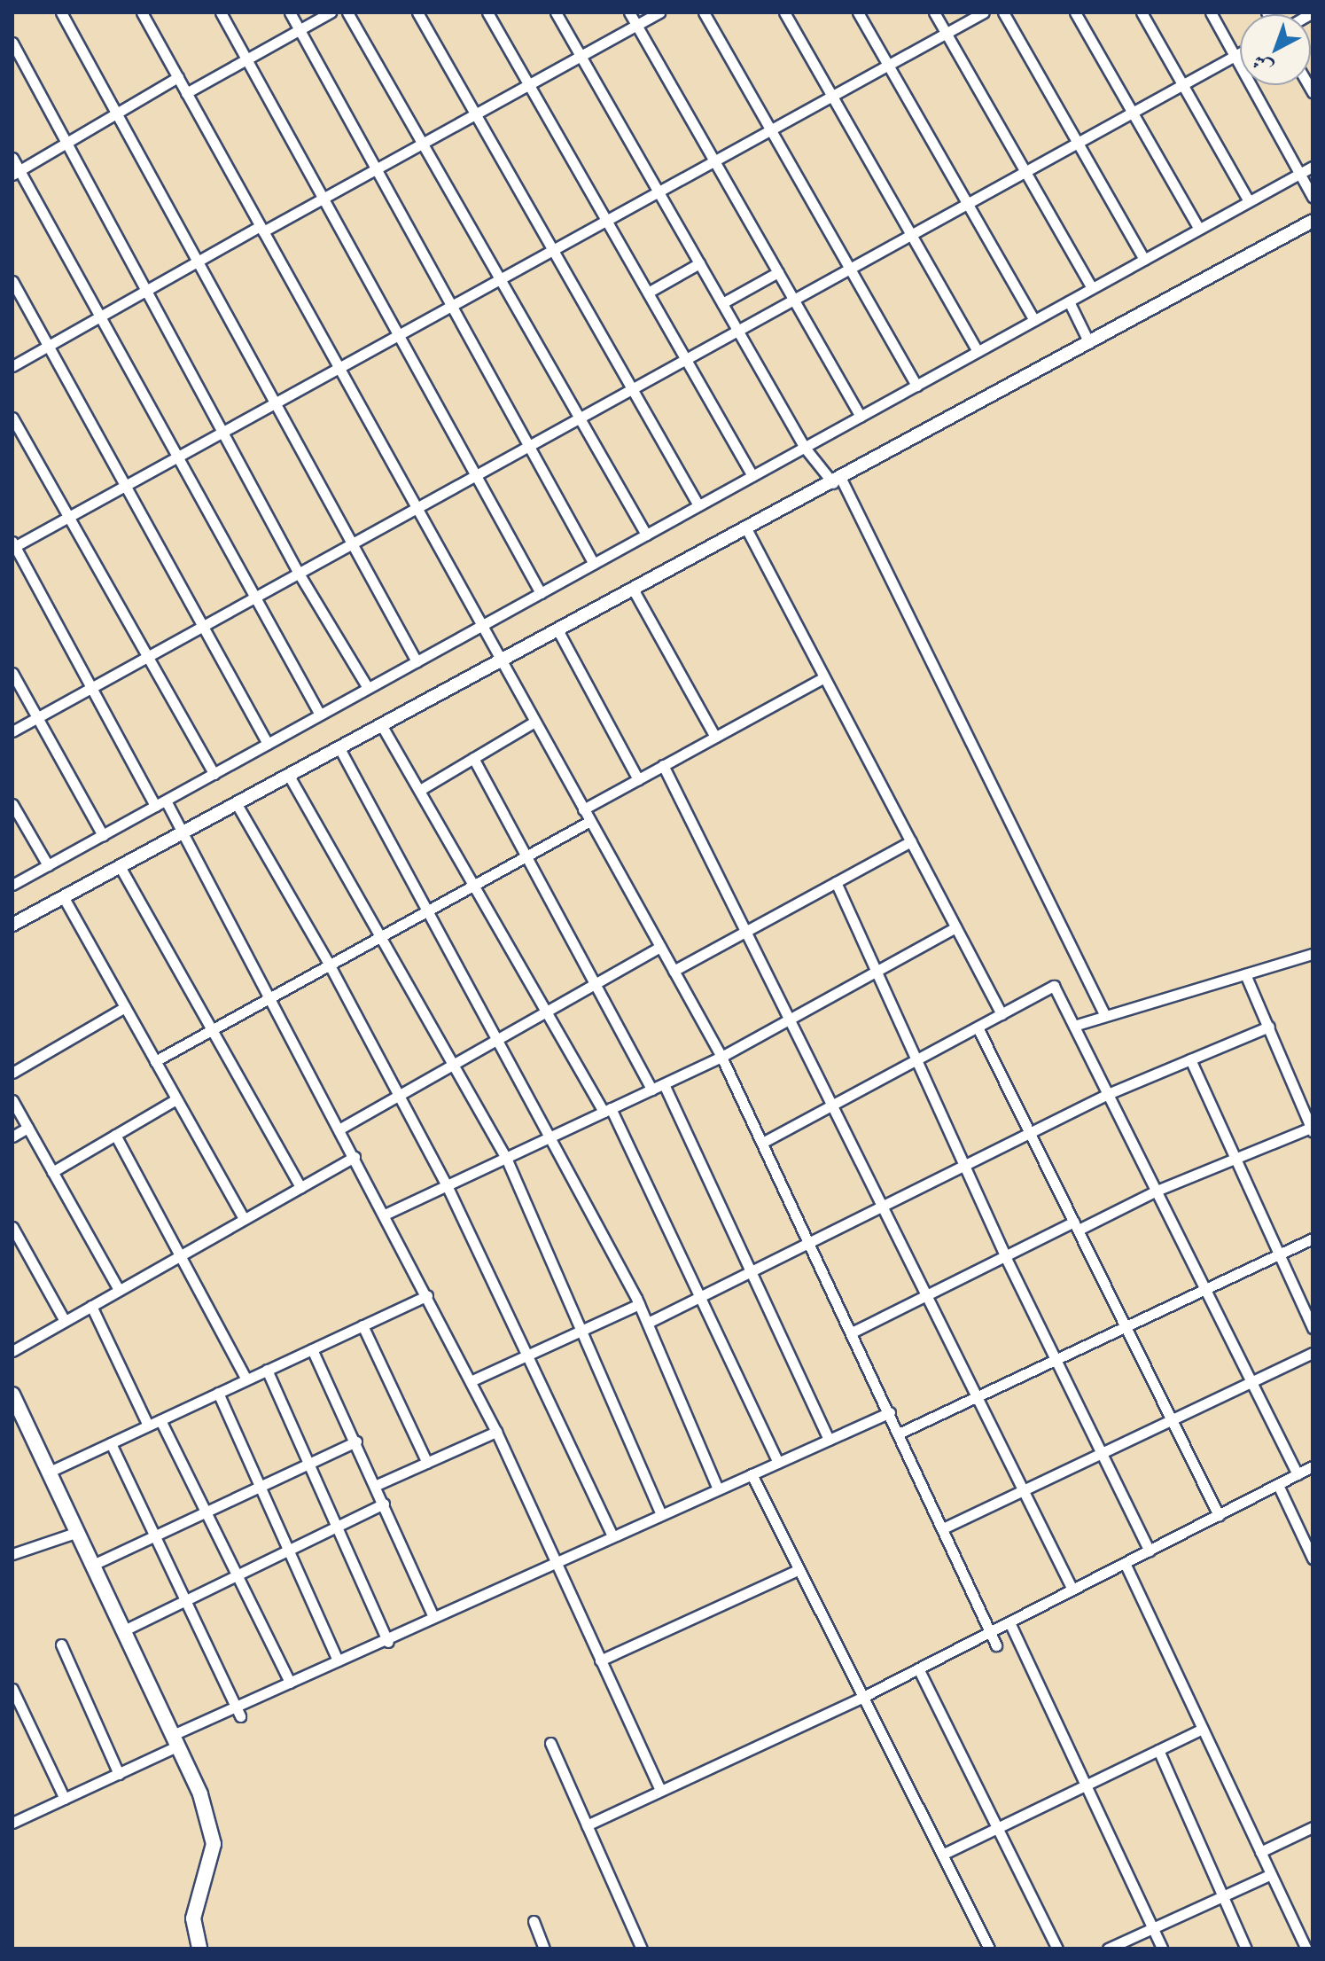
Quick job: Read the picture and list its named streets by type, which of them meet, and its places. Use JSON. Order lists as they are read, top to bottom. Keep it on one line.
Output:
{"north":"bottom left"}
